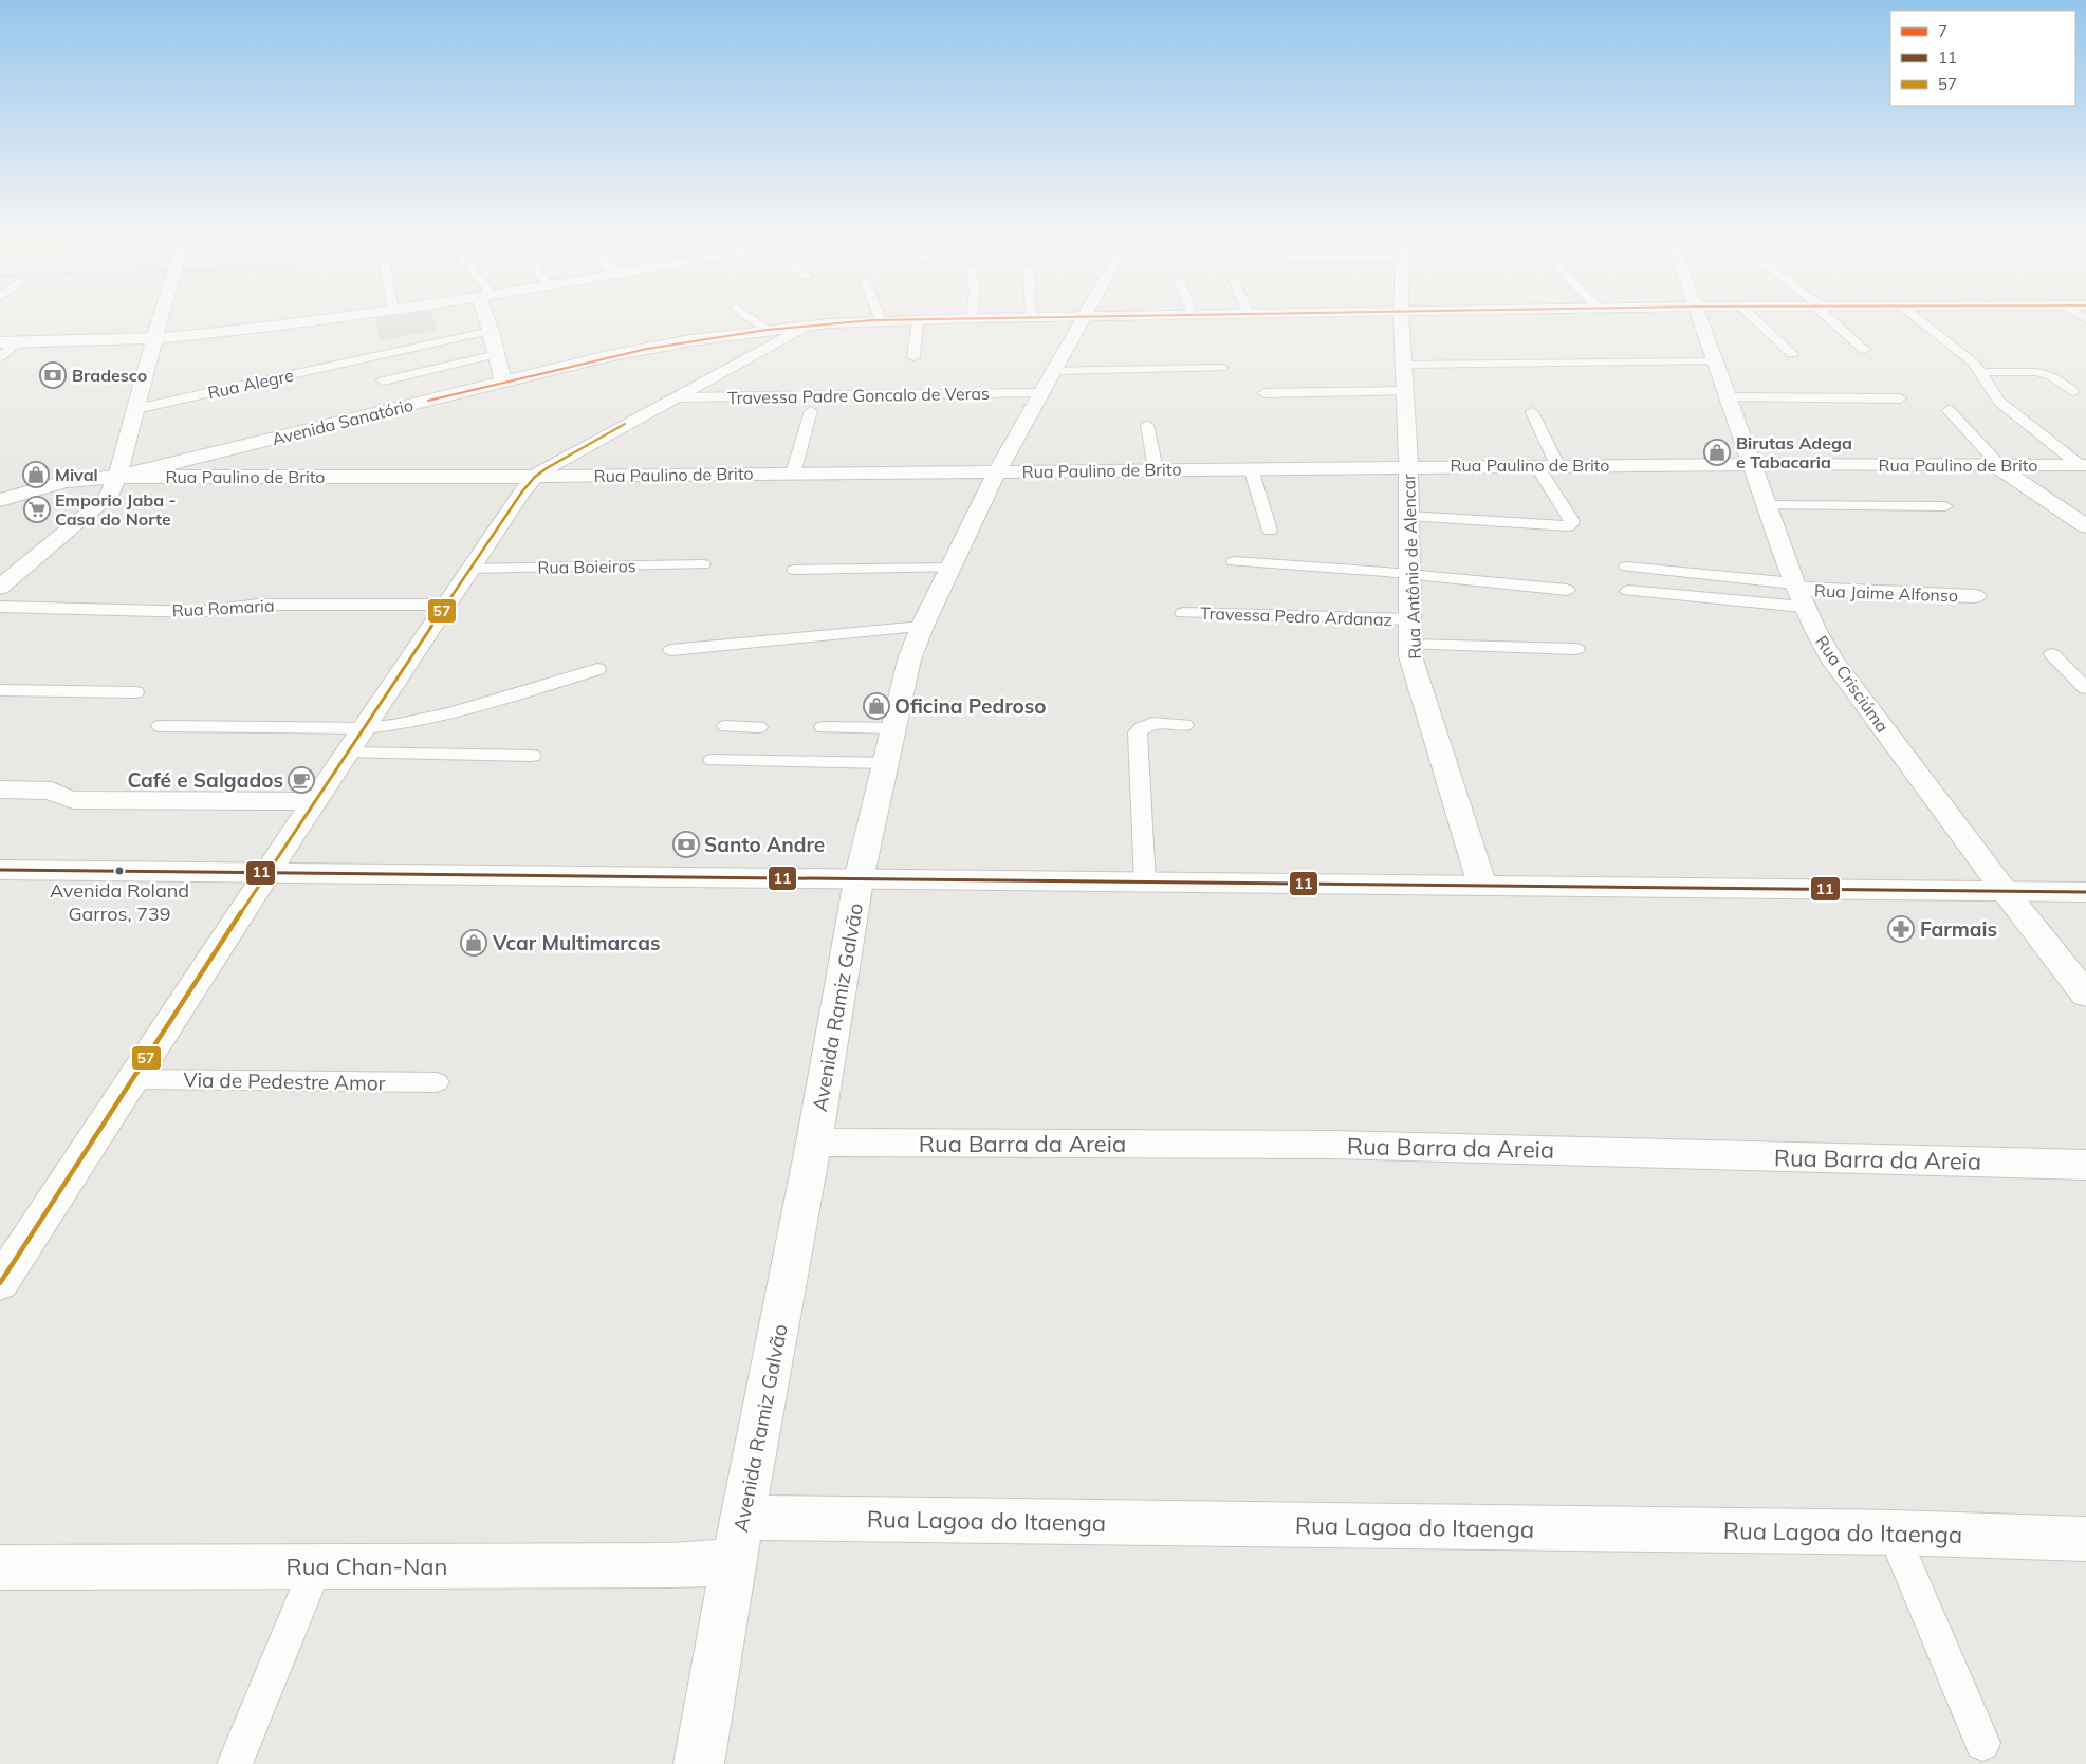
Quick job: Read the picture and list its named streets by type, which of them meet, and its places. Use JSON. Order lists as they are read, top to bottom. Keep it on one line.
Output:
{"streets":{"street":["Avenida Sanatório","Rua Paulino de Brito","Rua Antônio de Alencar","Rua Jaime Alfonso","Rua Crisciúma","Avenida Ramiz Galvão","Rua Barra da Areia","Rua Lagoa do Itaenga","Rua Chan-Nan"],"lane":["Rua Alegre","Travessa Padre Goncalo de Veras","Rua Boieiros","Rua Romaria","Travessa Pedro Ardanaz","Via de Pedestre Amor"]},"crossings":[["Travessa Padre Goncalo de Veras","Avenida Ramiz Galvão"],["Avenida Sanatório","Rua Paulino de Brito"],["Rua Paulino de Brito","Rua Antônio de Alencar"],["Rua Paulino de Brito","Rua Crisciúma"],["Rua Paulino de Brito","Avenida Ramiz Galvão"],["Rua Antônio de Alencar","Travessa Pedro Ardanaz"],["Rua Jaime Alfonso","Rua Crisciúma"],["Avenida Ramiz Galvão","Rua Barra da Areia"],["Avenida Ramiz Galvão","Rua Lagoa do Itaenga"],["Avenida Ramiz Galvão","Rua Chan-Nan"]],"places":{"bank":["Bradesco","Santo Andre"],"shop":["Birutas Adega e Tabacaria","Mival","Oficina Pedroso","Vcar Multimarcas"],"supermarket":["Emporio Jaba - Casa do Norte"],"cafe":["Café e Salgados"],"other":["Avenida Roland Garros, 739"],"pharmacy":["Farmais"]},"lines":["transit line 7","transit line 57","transit line 11"],"legend":["7","11","57"]}
